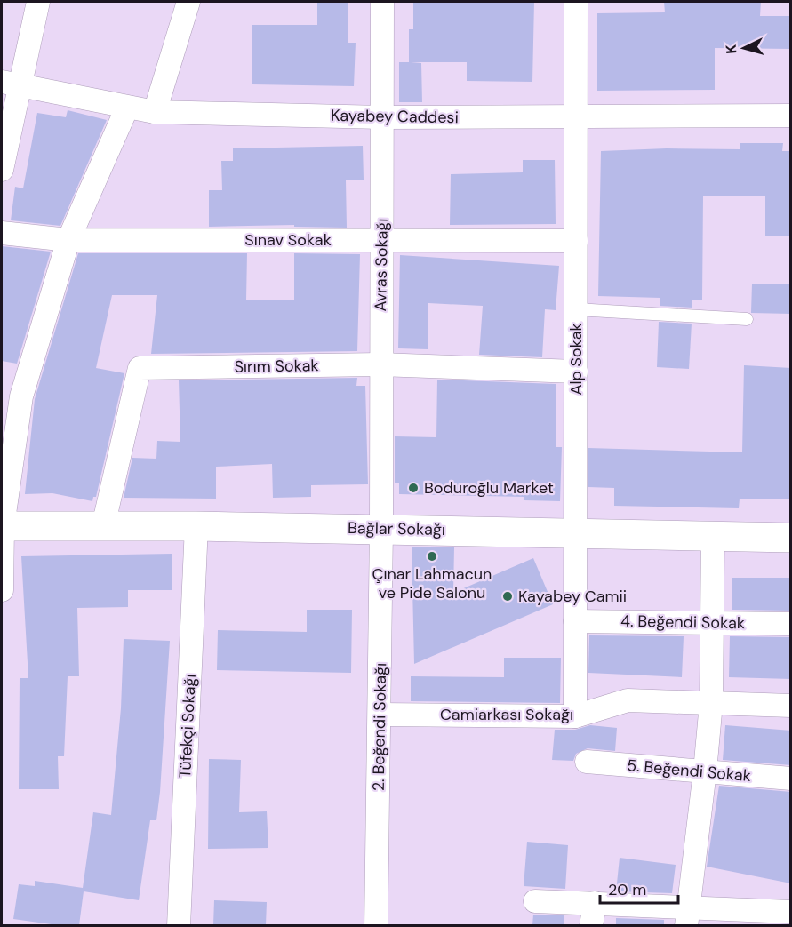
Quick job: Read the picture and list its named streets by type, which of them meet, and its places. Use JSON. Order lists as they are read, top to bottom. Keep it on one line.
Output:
{"streets":{"main road":["Bağlar Sokağı"],"street":["Kayabey Caddesi","Sınav Sokak","Avras Sokağı","Alp Sokak","Sırım Sokak","4. Beğendi Sokak","Camiarkası Sokağı","Tüfekçi Sokağı","2. Beğendi Sokağı","5. Beğendi Sokak"]},"crossings":[["Kayabey Caddesi","Avras Sokağı"],["Kayabey Caddesi","Alp Sokak"],["Sınav Sokak","Avras Sokağı"],["Sınav Sokak","Alp Sokak"],["Avras Sokağı","Sırım Sokak"],["Avras Sokağı","Bağlar Sokağı"],["Avras Sokağı","2. Beğendi Sokağı"],["Alp Sokak","Sırım Sokak"],["Alp Sokak","Bağlar Sokağı"],["Alp Sokak","4. Beğendi Sokak"],["Alp Sokak","Camiarkası Sokağı"],["Sırım Sokak","Bağlar Sokağı"],["Bağlar Sokağı","Tüfekçi Sokağı"],["Bağlar Sokağı","2. Beğendi Sokağı"],["Camiarkası Sokağı","2. Beğendi Sokağı"]],"places":["Boduroğlu Market","Çınar Lahmacun ve Pide Salonu","Kayabey Camii"],"scale_bar":"20 m","north":"left"}
